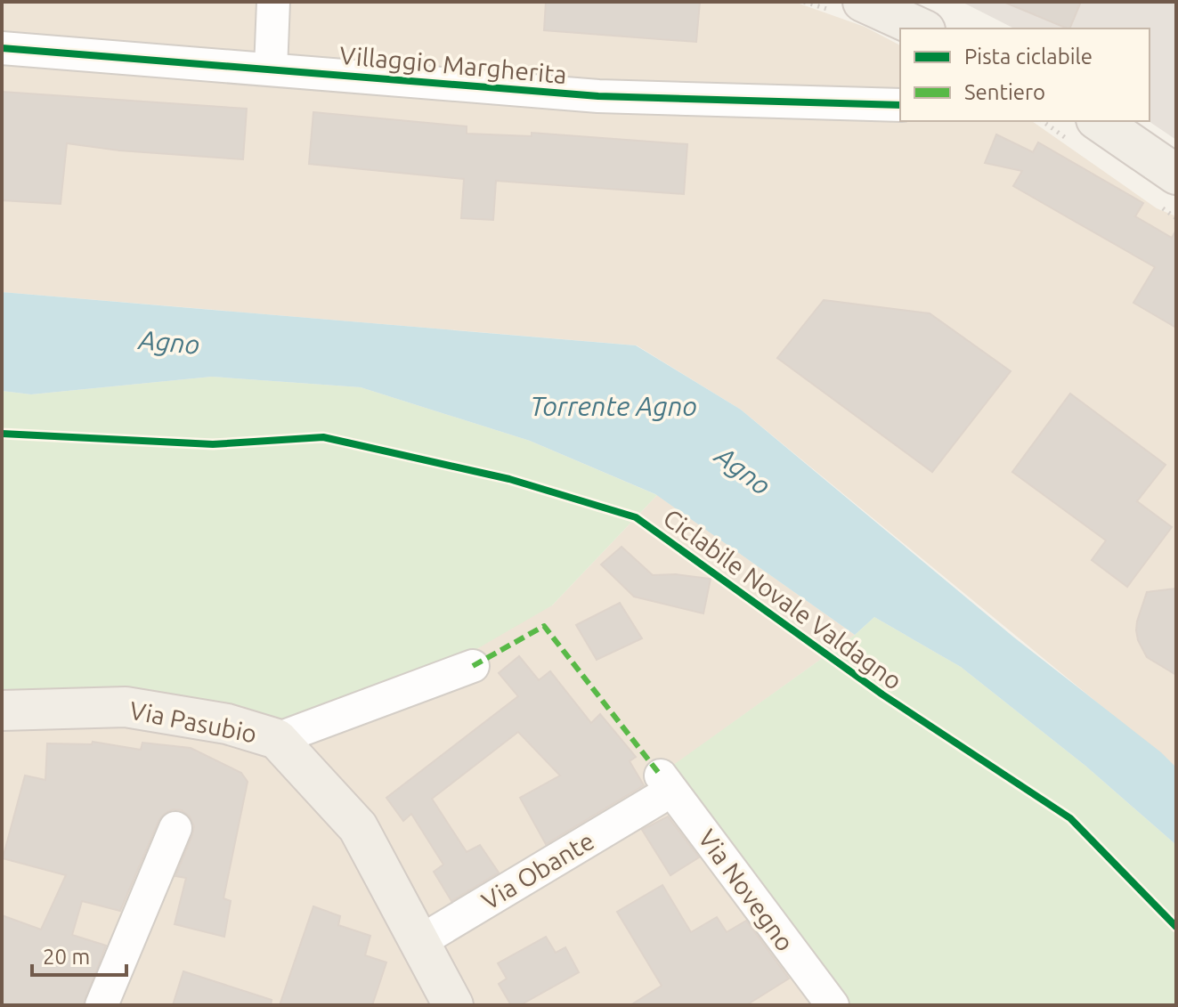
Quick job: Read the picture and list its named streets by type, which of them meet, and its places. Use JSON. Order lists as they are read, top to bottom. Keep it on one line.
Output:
{"streets":{"main road":["Via Pasubio"],"street":["Villaggio Margherita","Via Obante","Via Novegno"],"cycle path":["Ciclabile Novale Valdagno"]},"crossings":[["Via Pasubio","Via Obante"],["Via Obante","Via Novegno"]],"water":["Agno","Torrente Agno"],"legend":["Pista ciclabile","Sentiero"],"scale_bar":"20 m"}
